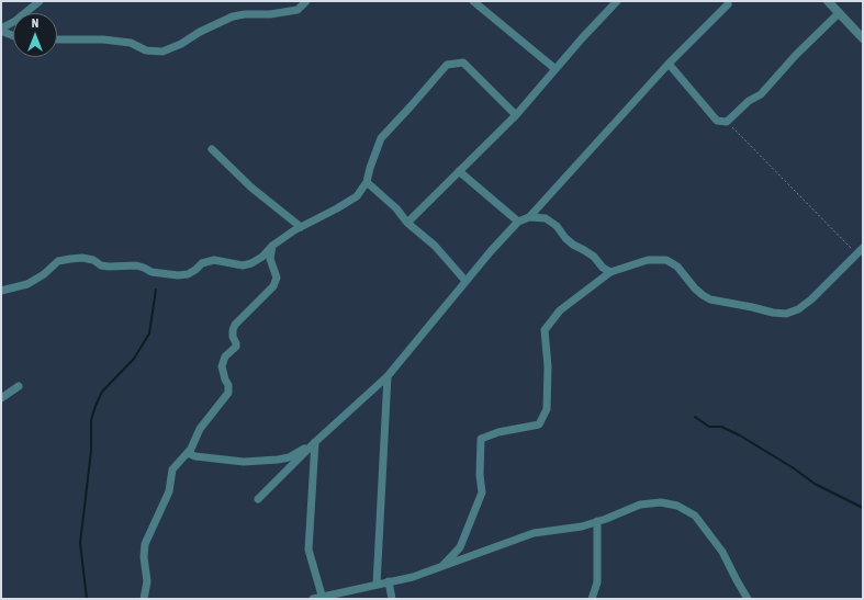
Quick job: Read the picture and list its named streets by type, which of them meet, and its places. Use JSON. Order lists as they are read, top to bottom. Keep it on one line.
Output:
{"north":"top"}
